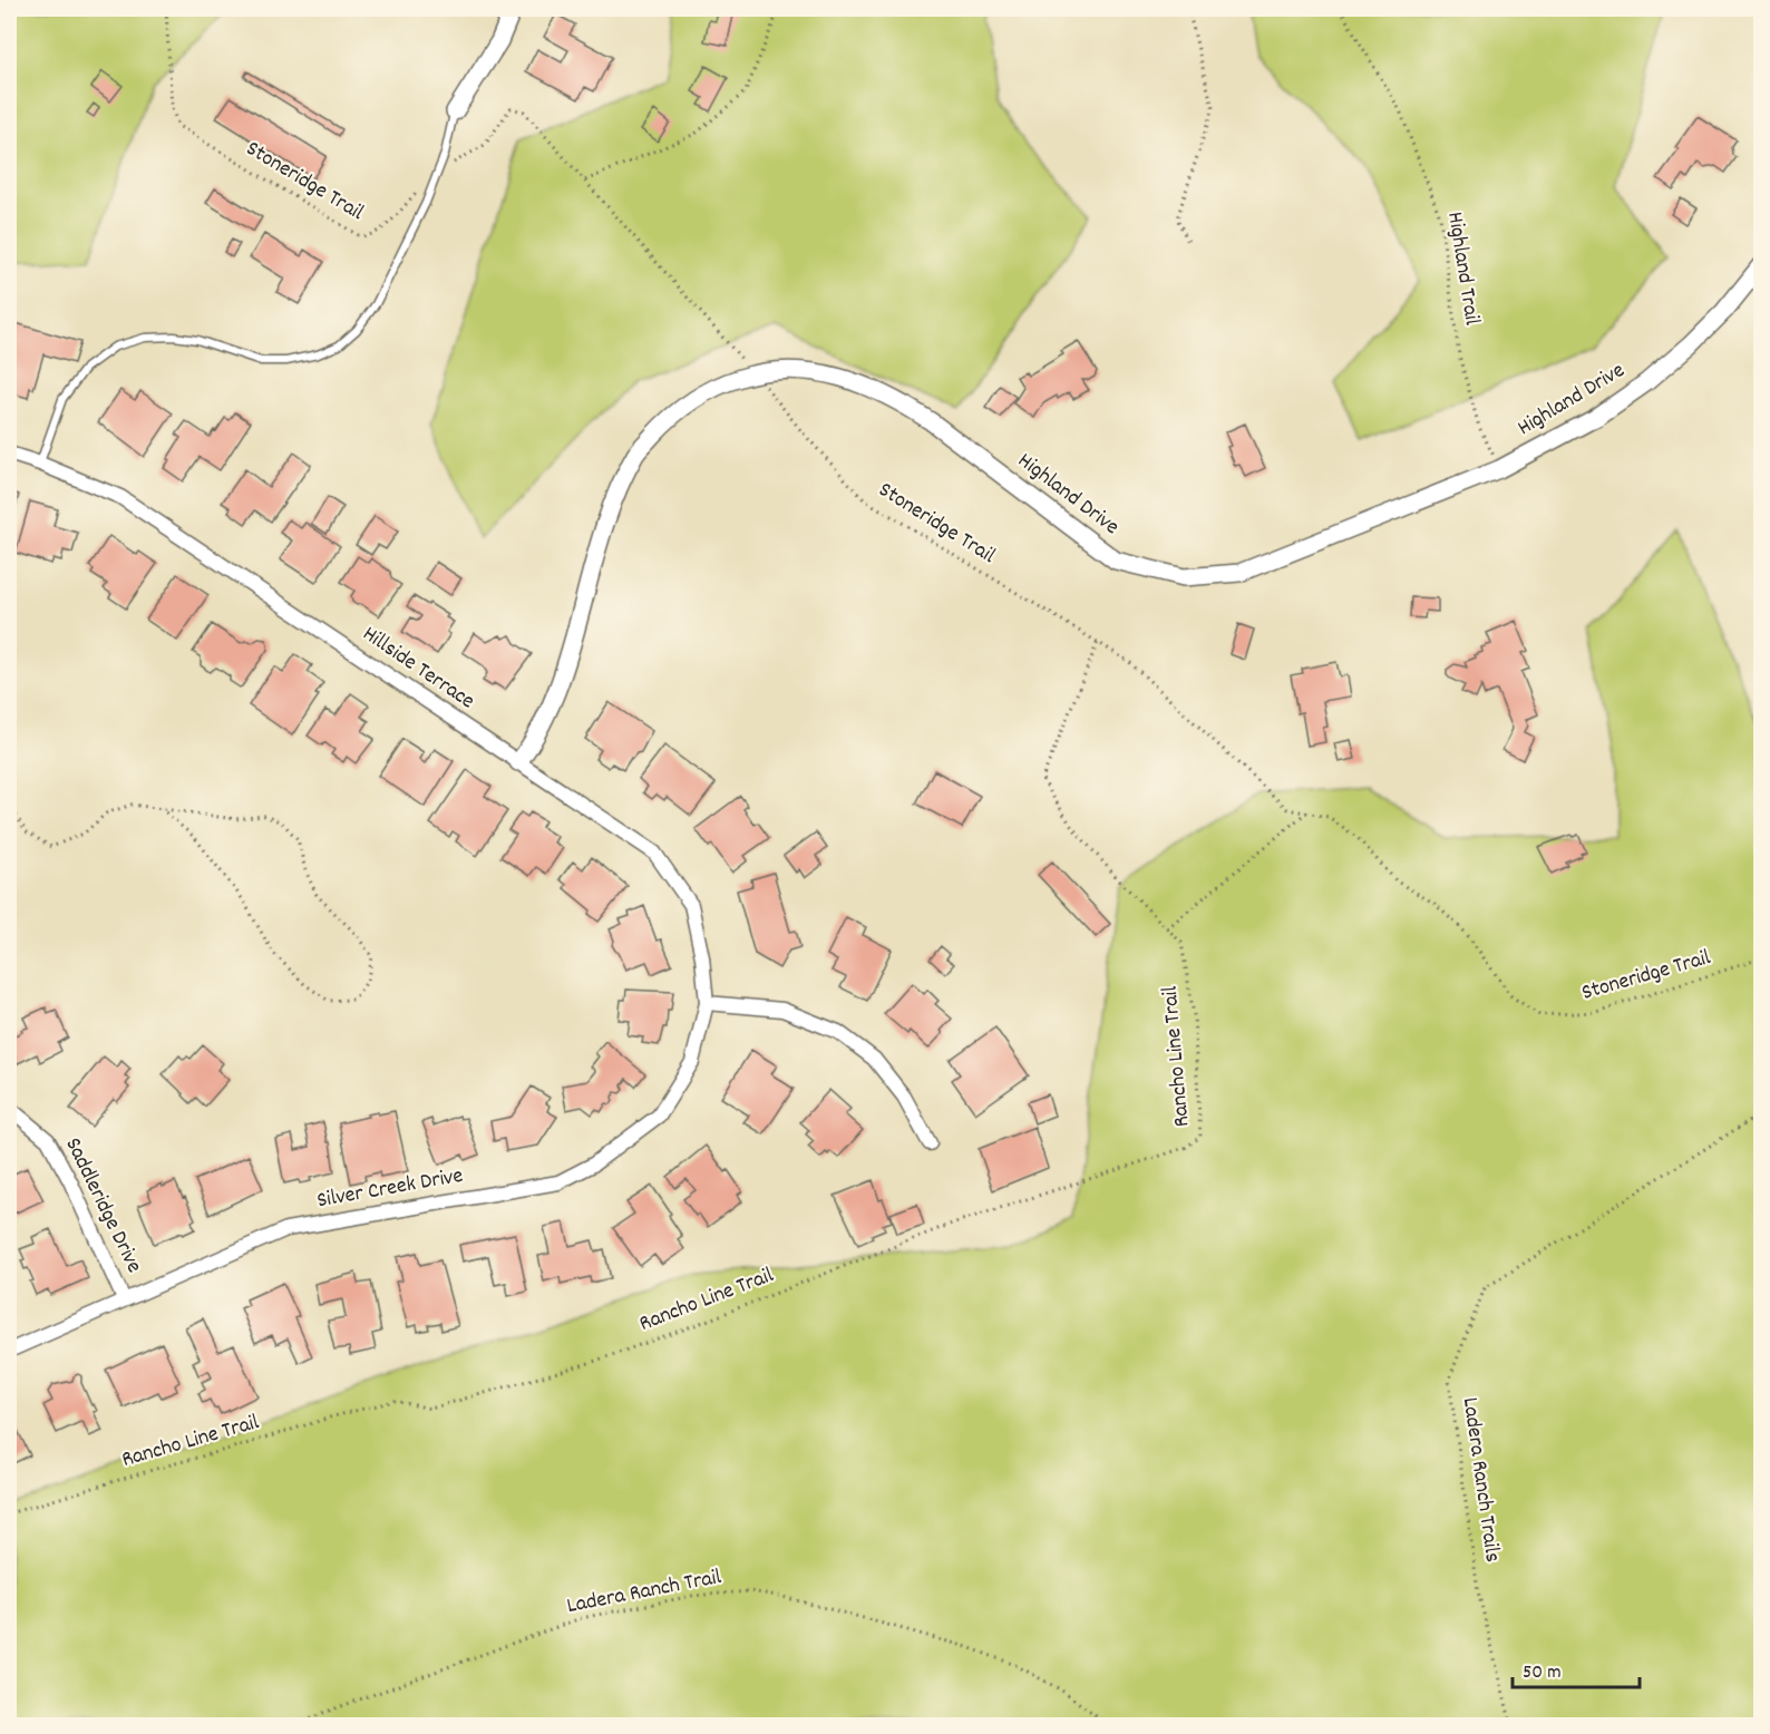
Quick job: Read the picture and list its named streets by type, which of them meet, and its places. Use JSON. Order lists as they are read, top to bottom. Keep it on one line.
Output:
{"streets":{"street":["Highland Drive","Hillside Terrace","Silver Creek Drive","Saddleridge Drive"],"path":["Stoneridge Trail","Highland Trail","Rancho Line Trail","Ladera Ranch Trails","Ladera Ranch Trail"]},"crossings":[["Stoneridge Trail","Highland Drive"],["Stoneridge Trail","Rancho Line Trail"],["Highland Trail","Highland Drive"],["Highland Drive","Hillside Terrace"],["Hillside Terrace","Silver Creek Drive"],["Silver Creek Drive","Saddleridge Drive"]],"scale_bar":"50 m"}
